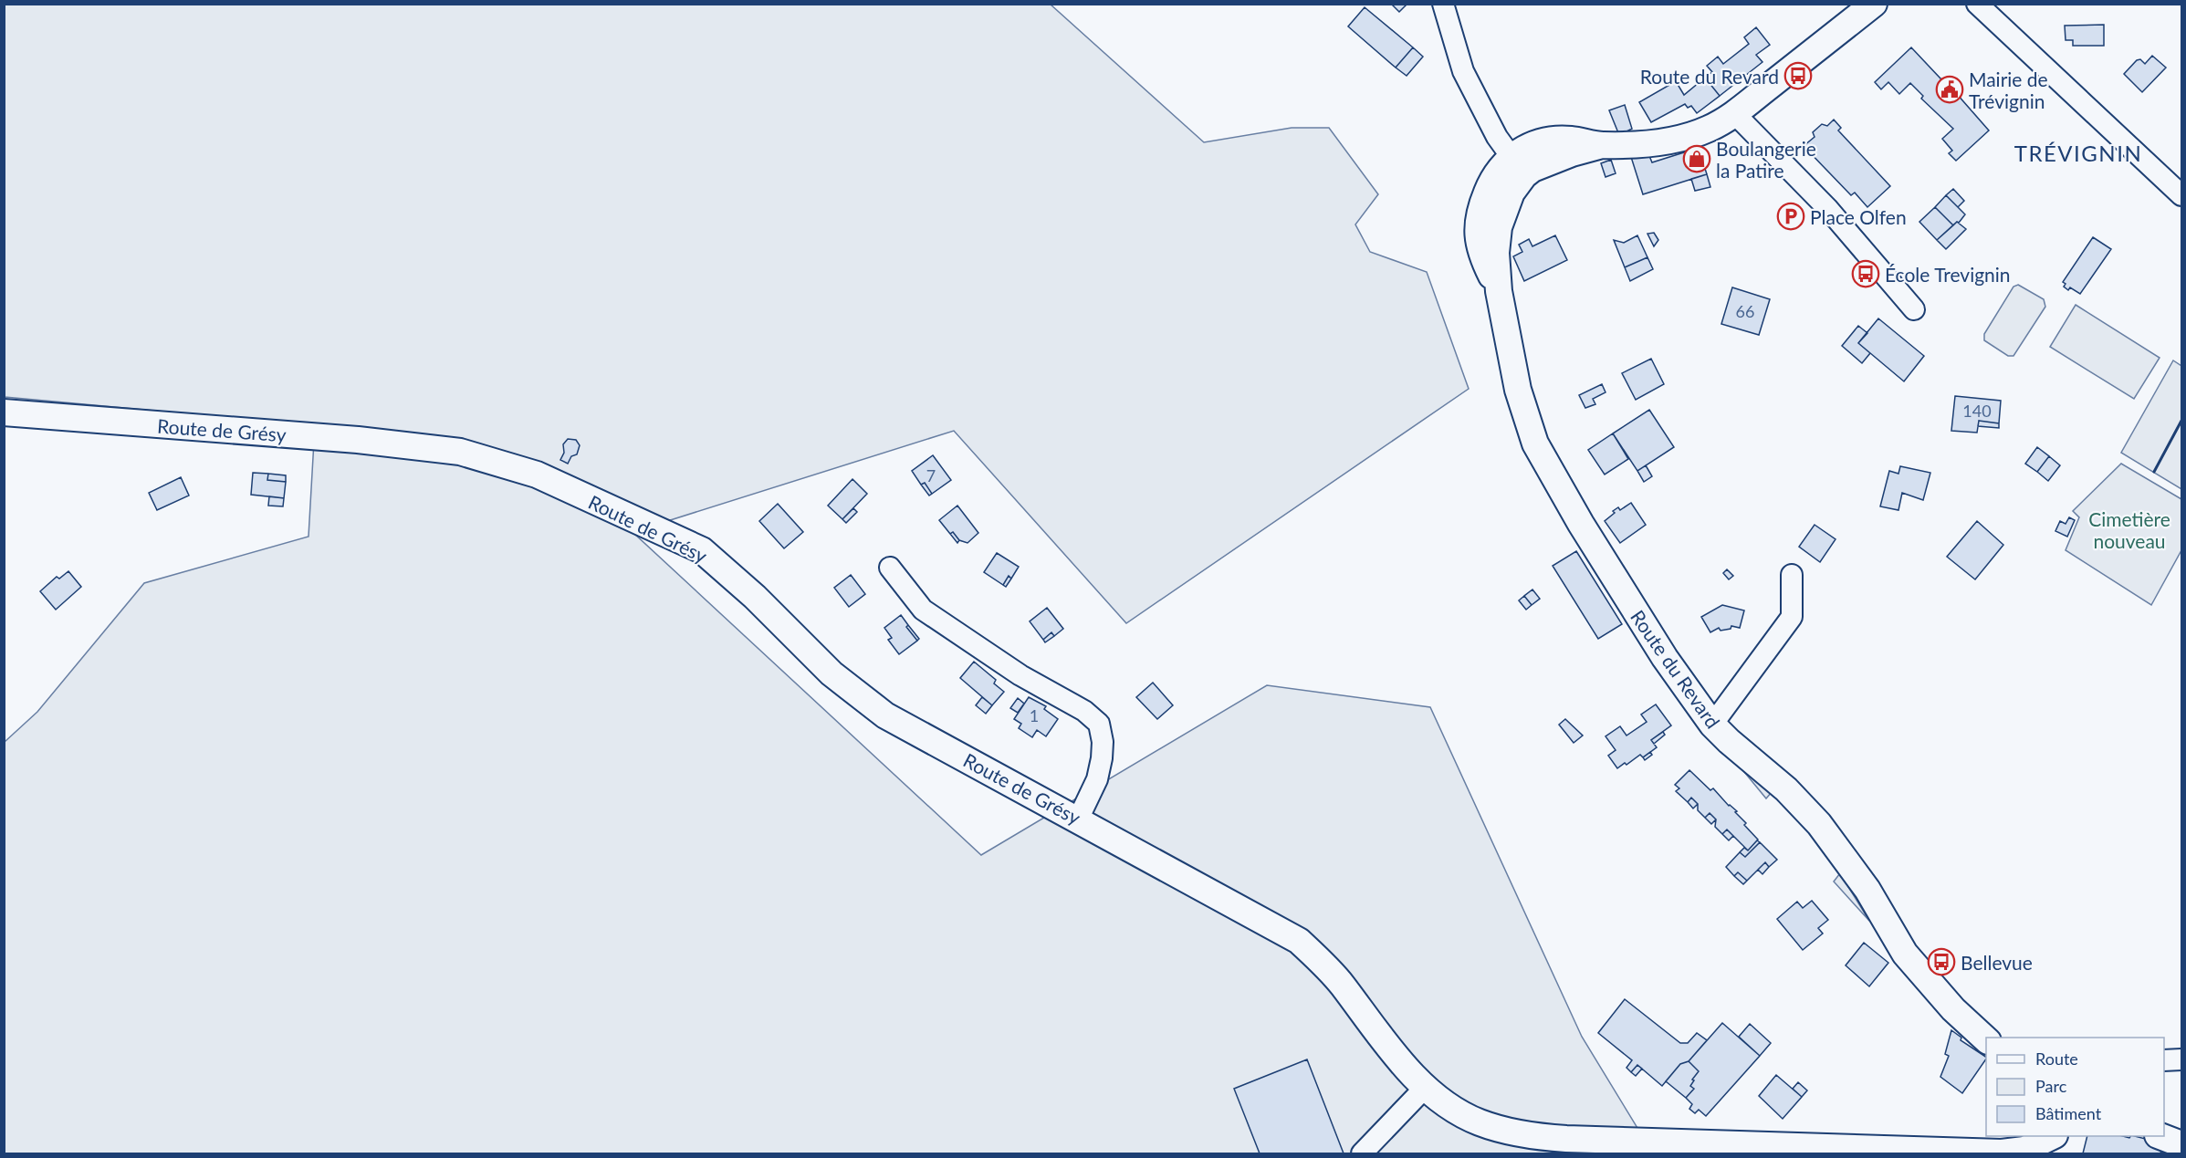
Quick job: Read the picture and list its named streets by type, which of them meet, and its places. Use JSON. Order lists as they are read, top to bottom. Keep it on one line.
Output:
{"streets":{"main road":["Route de Grésy","Route du Revard"]},"districts":["TRÉVIGNIN"],"parks":["Cimetière nouveau"],"places":{"bus stop":["Route du Revard","École Trevignin","Bellevue"],"public building":["Mairie de Trévignin"],"shop":["Boulangerie la Patire"],"parking":["Place Olfen"]},"house_numbers":["66","140","7","1"],"legend":["Route","Parc","Bâtiment"]}
